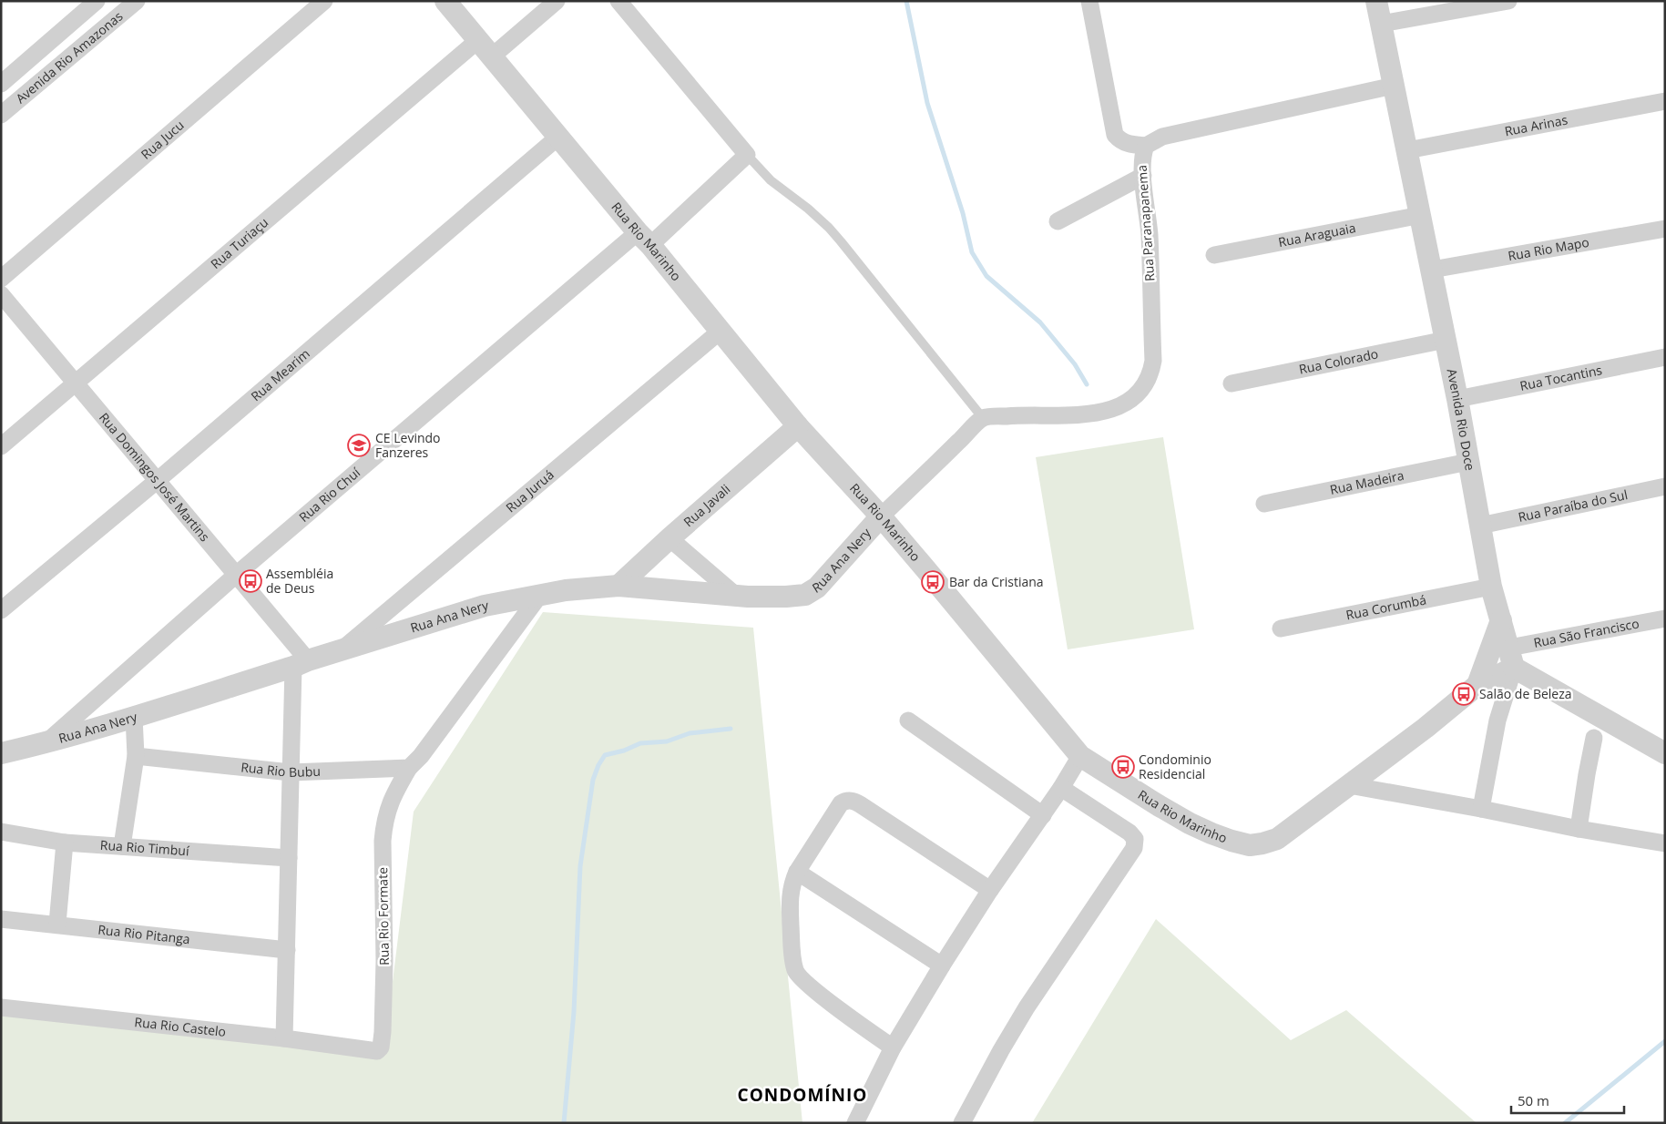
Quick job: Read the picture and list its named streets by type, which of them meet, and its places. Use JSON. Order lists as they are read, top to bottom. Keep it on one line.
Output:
{"streets":{"street":["Avenida Rio Amazonas","Rua Arinas","Rua Jucu","Rua Paranapanema","Rua Araguaia","Rua Rio Marinho","Rua Turiaçu","Rua Rio Mapo","Rua Colorado","Rua Mearim","Rua Tocantins","Avenida Rio Doce","Rua Domingos José Martins","Rua Madeira","Rua Juruá","Rua Rio Chuí","Rua Javali","Rua Paraíba do Sul","Rua Ana Nery","Rua Corumbá","Rua São Francisco","Rua Rio Bubu","Rua Rio Timbuí","Rua Rio Formate","Rua Rio Pitanga","Rua Rio Castelo"]},"crossings":[["Rua Arinas","Avenida Rio Doce"],["Rua Araguaia","Avenida Rio Doce"],["Rua Rio Marinho","Rua Turiaçu"],["Rua Rio Marinho","Rua Mearim"],["Rua Rio Marinho","Avenida Rio Doce"],["Rua Rio Marinho","Rua Juruá"],["Rua Rio Marinho","Rua Rio Chuí"],["Rua Rio Marinho","Rua Javali"],["Rua Rio Marinho","Rua Ana Nery"],["Rua Rio Marinho","Rua São Francisco"],["Rua Turiaçu","Rua Domingos José Martins"],["Rua Rio Mapo","Avenida Rio Doce"],["Rua Colorado","Avenida Rio Doce"],["Rua Mearim","Rua Domingos José Martins"],["Rua Tocantins","Avenida Rio Doce"],["Avenida Rio Doce","Rua Madeira"],["Avenida Rio Doce","Rua Paraíba do Sul"],["Avenida Rio Doce","Rua Corumbá"],["Avenida Rio Doce","Rua São Francisco"],["Rua Domingos José Martins","Rua Rio Chuí"],["Rua Domingos José Martins","Rua Ana Nery"],["Rua Juruá","Rua Ana Nery"],["Rua Rio Chuí","Rua Ana Nery"],["Rua Javali","Rua Ana Nery"],["Rua Rio Bubu","Rua Rio Formate"],["Rua Rio Formate","Rua Rio Castelo"]],"districts":["CONDOMÍNIO"],"places":{"school or university":["CE Levindo Fanzeres"],"bus stop":["Assembléia de Deus","Bar da Cristiana","Salão de Beleza","Condominio Residencial"]},"scale_bar":"50 m"}
